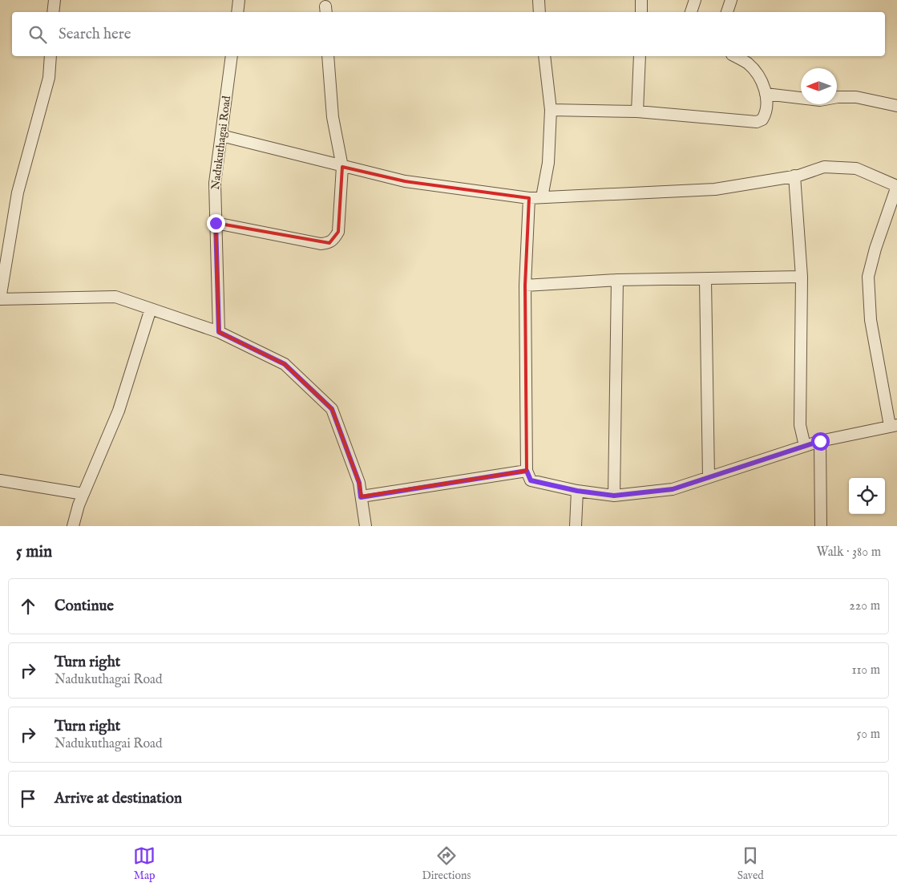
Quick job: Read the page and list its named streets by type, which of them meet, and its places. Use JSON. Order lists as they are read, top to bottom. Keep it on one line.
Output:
{"streets":{"street":["Nadukuthagai Road"]},"north":"left","page":{"search":"Search here","heading":["5 min","Walk · 380 m"],"list":[["Continue","220 m"],["Turn right","Nadukuthagai Road","110 m"],["Turn right","Nadukuthagai Road","50 m"],"Arrive at destination"],"nav":["Map","Directions","Saved"]}}
